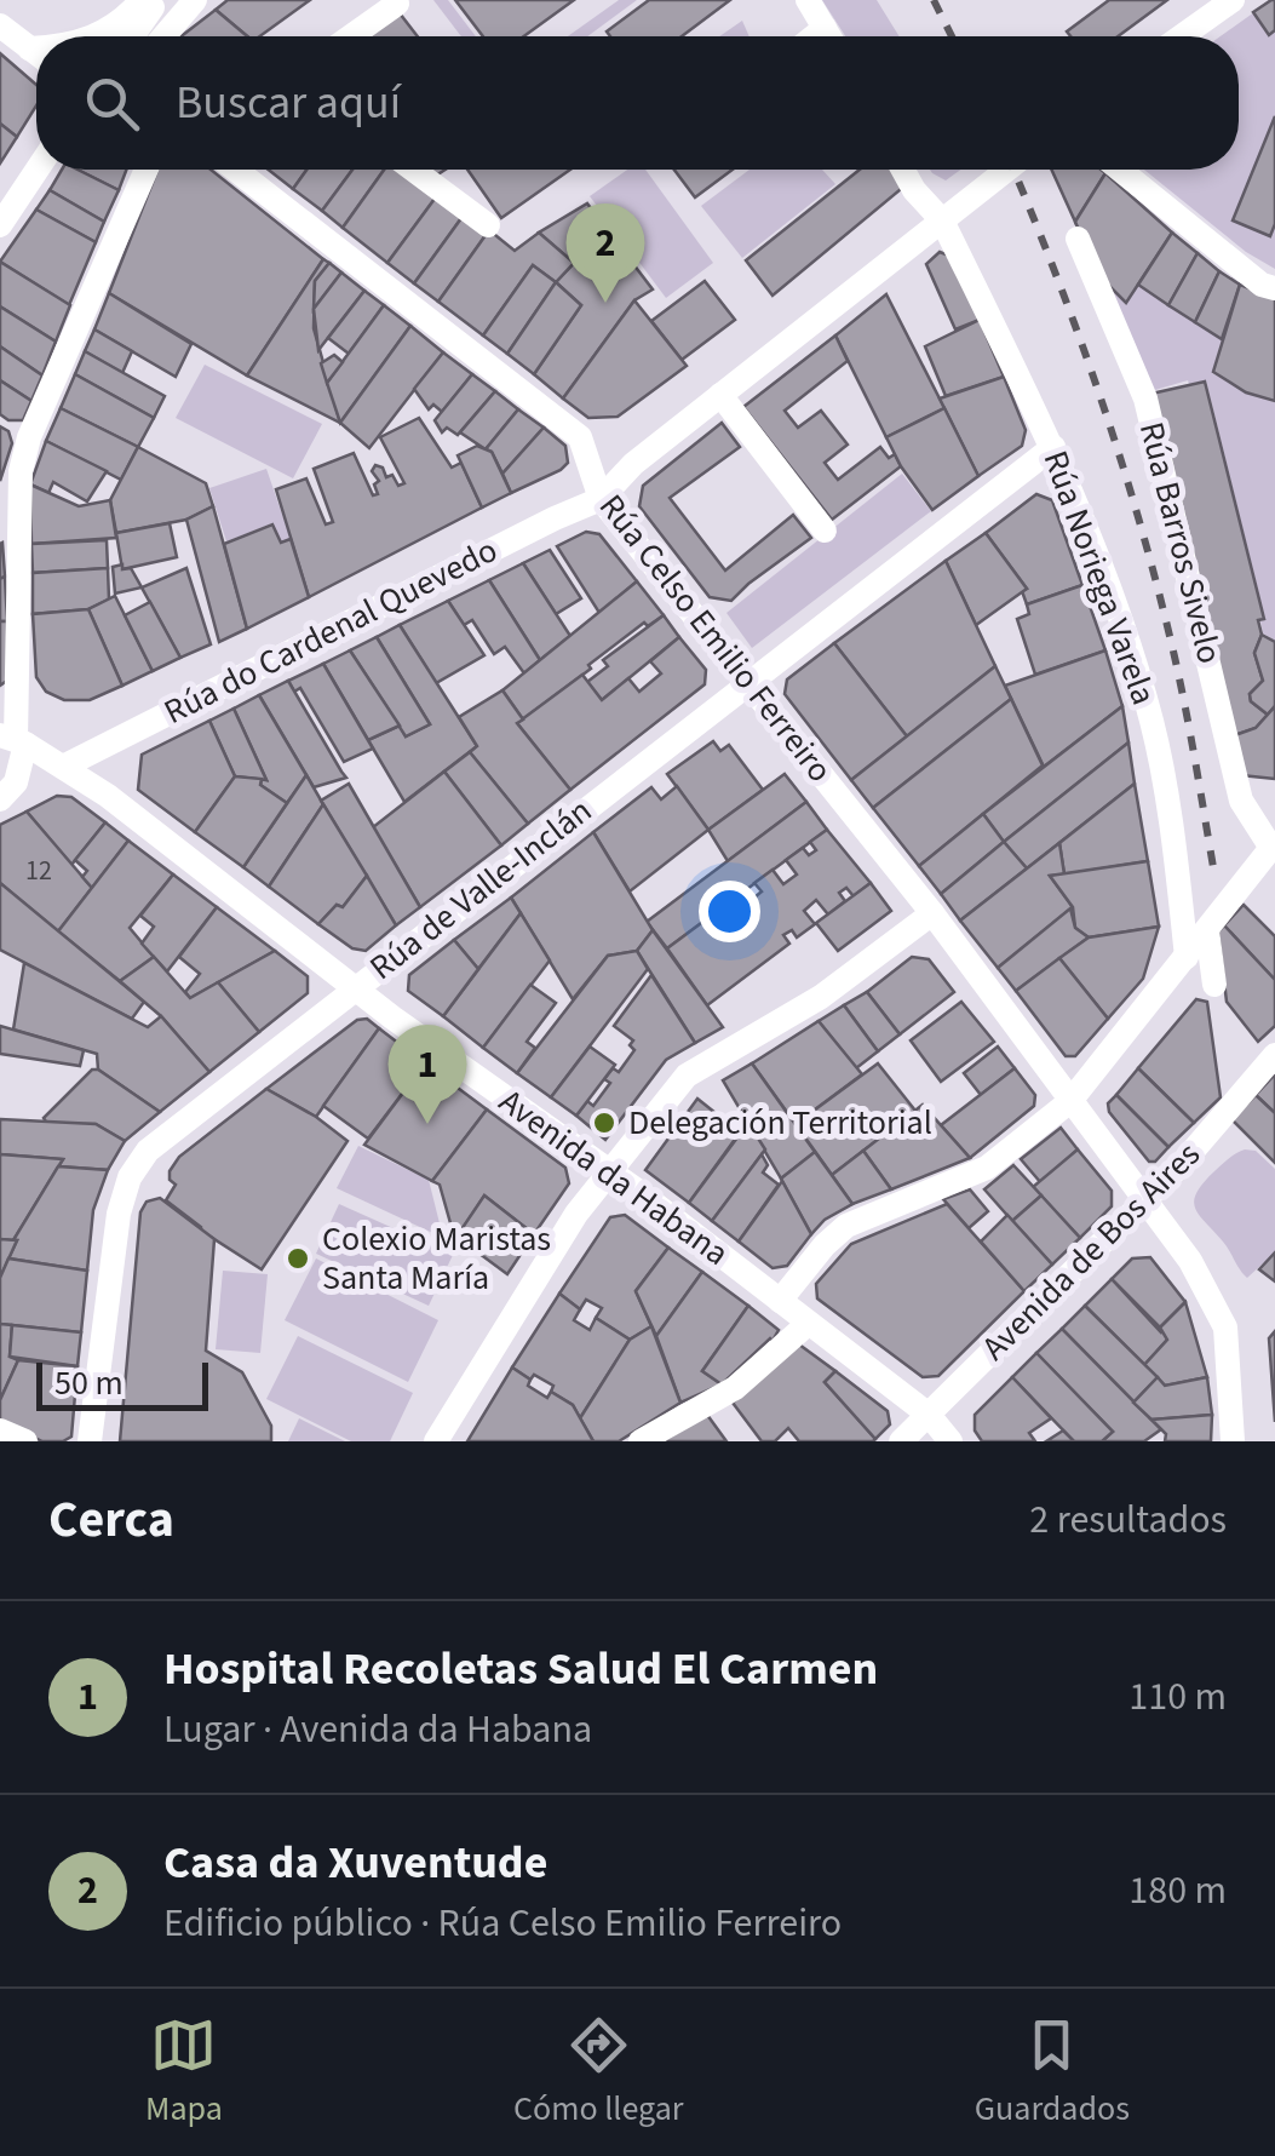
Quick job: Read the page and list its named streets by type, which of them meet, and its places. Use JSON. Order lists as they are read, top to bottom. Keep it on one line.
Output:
{"streets":{"street":["Rúa Barros Sivelo","Rúa Noriega Varela","Rúa do Cardenal Quevedo","Rúa Celso Emilio Ferreiro","Rúa de Valle-Inclán","Avenida da Habana","Avenida de Bos Aires"]},"crossings":[["Rúa Noriega Varela","Rúa de Valle-Inclán"],["Rúa do Cardenal Quevedo","Rúa Celso Emilio Ferreiro"],["Rúa do Cardenal Quevedo","Avenida da Habana"],["Rúa Celso Emilio Ferreiro","Rúa de Valle-Inclán"],["Rúa Celso Emilio Ferreiro","Avenida de Bos Aires"],["Rúa de Valle-Inclán","Avenida da Habana"],["Avenida da Habana","Avenida de Bos Aires"]],"places":["Delegación Territorial","Colexio Maristas Santa María"],"house_numbers":["12"],"scale_bar":"50 m","page":{"search":"Buscar aquí","pins":["2","1"],"scale":"50 m","heading":["Cerca","2 resultados"],"list":[{"mark":"1","name":"Hospital Recoletas Salud El Carmen","note":"Lugar · Avenida da Habana","value":"110 m"},{"mark":"2","name":"Casa da Xuventude","note":"Edificio público · Rúa Celso Emilio Ferreiro","value":"180 m"}],"nav":["Mapa","Cómo llegar","Guardados"]}}
